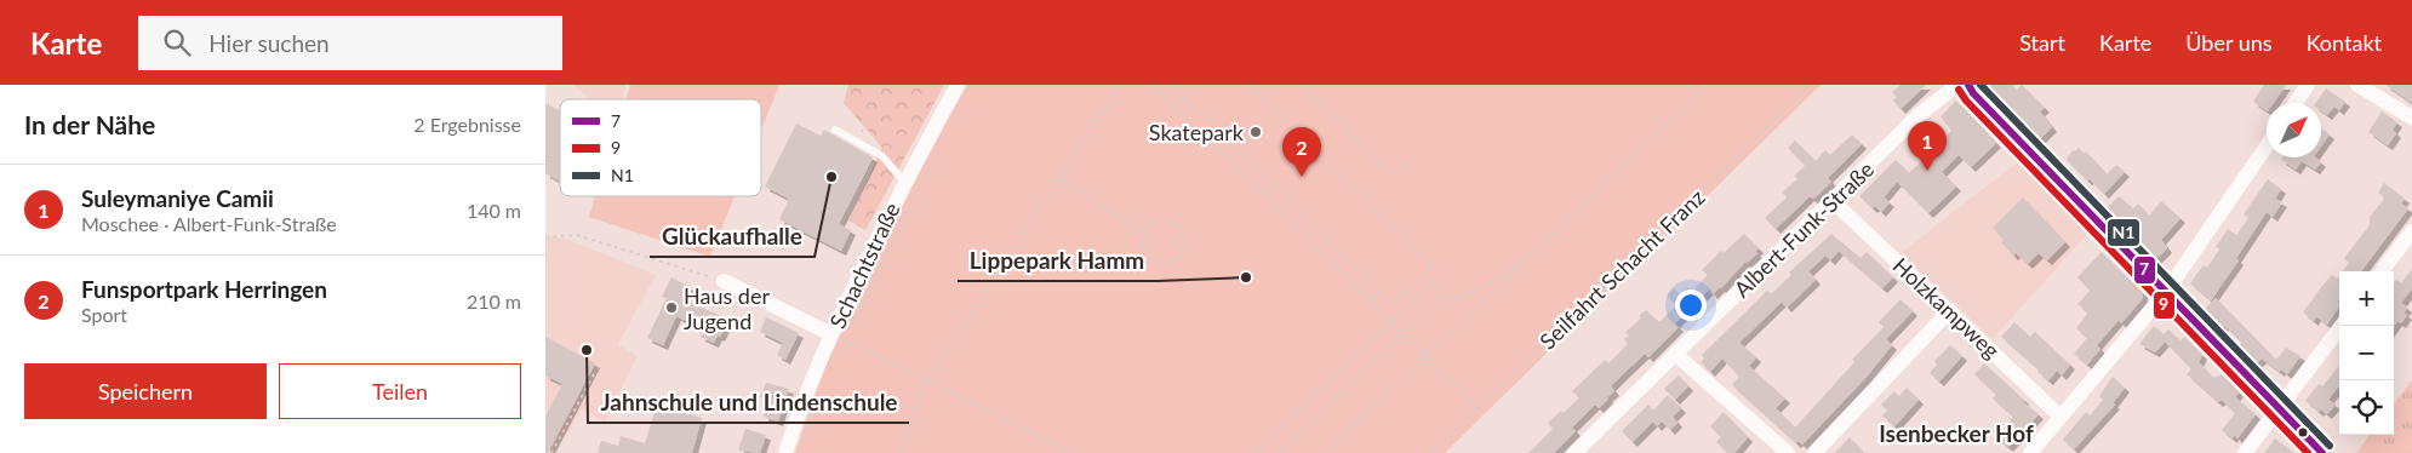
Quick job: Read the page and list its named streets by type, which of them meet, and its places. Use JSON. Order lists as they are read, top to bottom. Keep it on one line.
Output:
{"streets":{"street":["Albert-Funk-Straße","Schachtstraße","Holzkampweg"],"path":["Seilfahrt Schacht Franz"]},"crossings":[["Albert-Funk-Straße","Holzkampweg"]],"districts":["Isenbecker Hof"],"places":["Skatepark","Glückaufhalle","Lippepark Hamm","Haus der Jugend","Jahnschule und Lindenschule"],"lines":["transit line 7","transit line N1","transit line 9"],"legend":["7","9","N1"],"north":"top right","page":{"header":"Karte","search":"Hier suchen","nav":["Start","Karte","Über uns","Kontakt"],"heading":["In der Nähe","2 Ergebnisse"],"pins":["1","2"],"list":[{"mark":"1","name":"Suleymaniye Camii","note":"Moschee · Albert-Funk-Straße","value":"140 m"},{"mark":"2","name":"Funsportpark Herringen","note":"Sport","value":"210 m"}],"map_buttons":["+","−"],"buttons":["Speichern","Teilen"]}}
